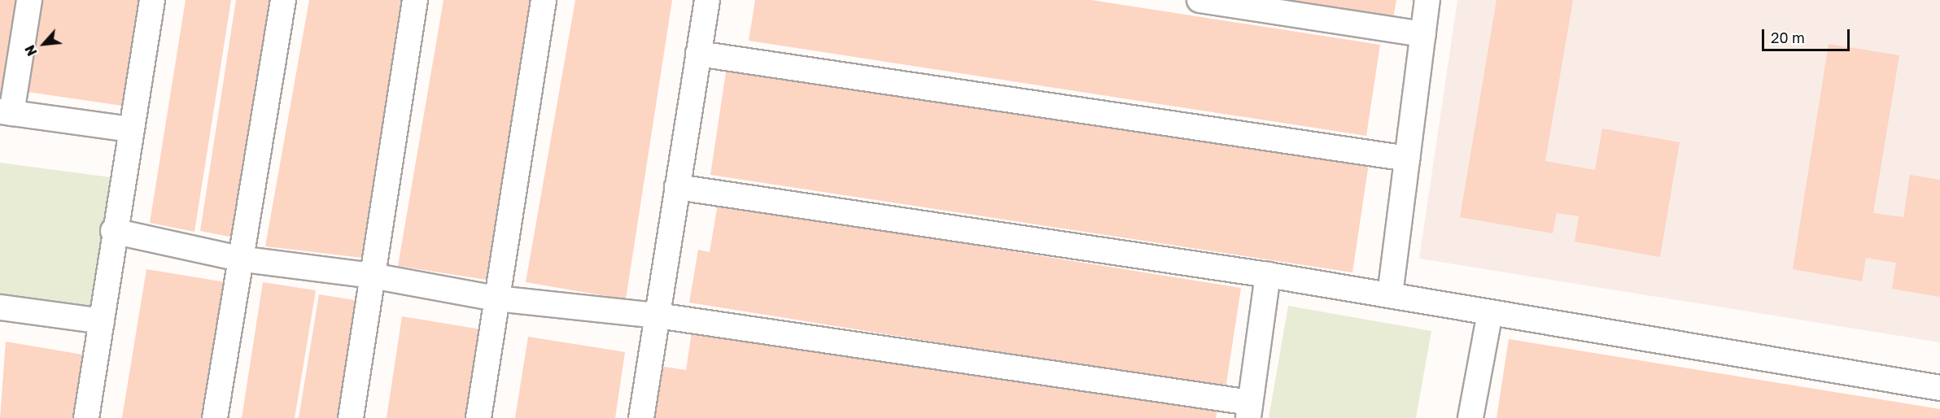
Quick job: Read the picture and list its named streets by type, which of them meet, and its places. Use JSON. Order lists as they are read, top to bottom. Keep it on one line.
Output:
{"scale_bar":"20 m","north":"bottom left"}
